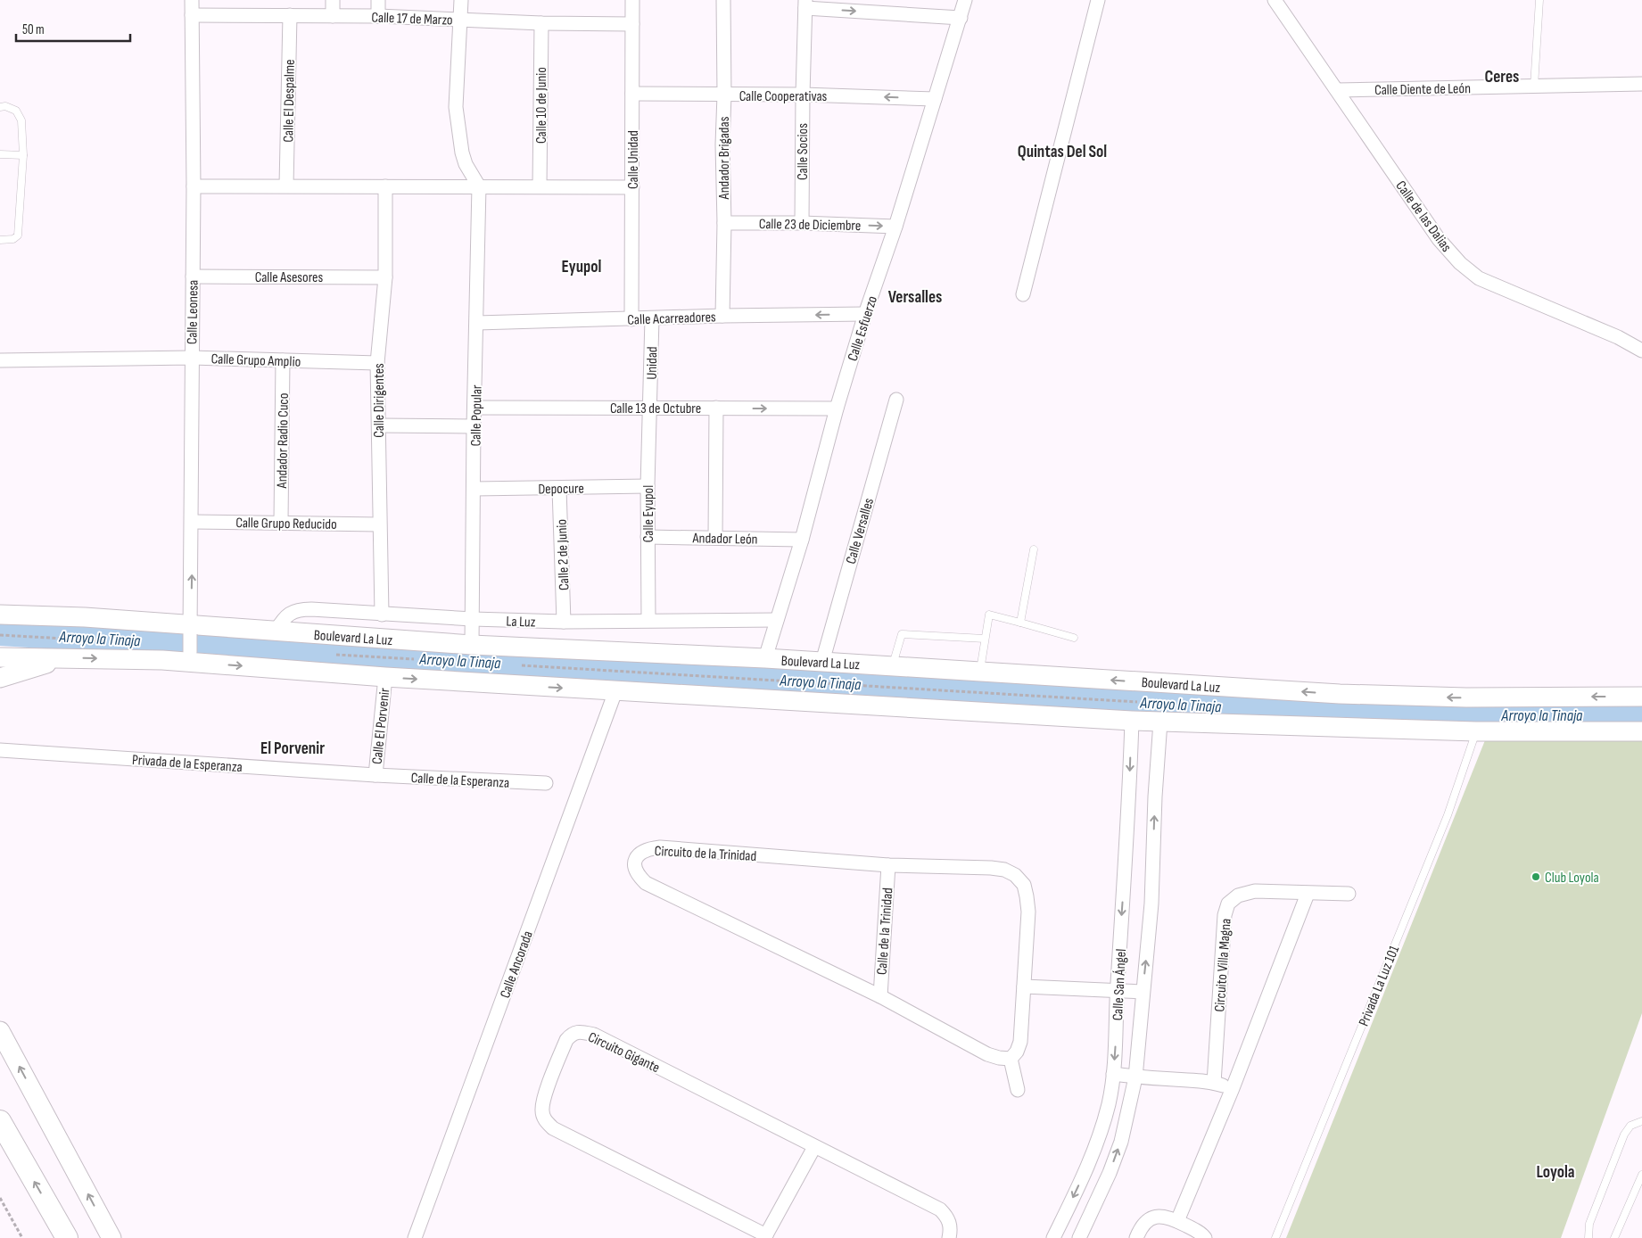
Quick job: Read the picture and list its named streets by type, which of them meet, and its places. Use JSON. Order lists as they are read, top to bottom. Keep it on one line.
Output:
{"streets":{"main road":["Boulevard La Luz"],"street":["Calle 17 de Marzo","Calle Diente de León","Calle Cooperativas","Calle El Despalme","Calle 10 de Junio","Calle Socios","Andador Brigadas","Calle Unidad","Calle de las Dalias","Calle 23 de Diciembre","Calle Asesores","Calle Leonesa","Calle Acarreadores","Calle Esfuerzo","Calle Grupo Amplio","Unidad","Calle Dirigentes","Calle 13 de Octubre","Calle Popular","Andador Radio Cuco","Depocure","Calle Eyupol","Calle Grupo Reducido","Calle Versalles","Andador León","Calle 2 de Junio","La Luz","Calle El Porvenir","Privada de la Esperanza","Calle de la Esperanza","Circuito de la Trinidad","Calle de la Trinidad","Calle Ancorada","Circuito Villa Magna","Calle San Ángel","Circuito Gigante"],"lane":["Privada La Luz 101"]},"crossings":[["Calle 17 de Marzo","Calle El Despalme"],["Calle 17 de Marzo","Calle 10 de Junio"],["Calle 17 de Marzo","Calle Unidad"],["Calle 17 de Marzo","Calle Leonesa"],["Calle Diente de León","Calle de las Dalias"],["Calle Cooperativas","Calle Socios"],["Calle Cooperativas","Andador Brigadas"],["Calle Cooperativas","Calle Unidad"],["Calle Cooperativas","Calle Esfuerzo"],["Calle Socios","Calle 23 de Diciembre"],["Andador Brigadas","Calle 23 de Diciembre"],["Andador Brigadas","Calle Acarreadores"],["Calle Unidad","Calle Acarreadores"],["Calle 23 de Diciembre","Calle Esfuerzo"],["Calle Asesores","Calle Leonesa"],["Calle Asesores","Calle Dirigentes"],["Calle Leonesa","Calle Grupo Amplio"],["Calle Leonesa","Calle Grupo Reducido"],["Calle Leonesa","Boulevard La Luz"],["Calle Acarreadores","Calle Esfuerzo"],["Calle Acarreadores","Unidad"],["Calle Acarreadores","Calle Popular"],["Calle Esfuerzo","Calle 13 de Octubre"],["Calle Esfuerzo","Andador León"],["Calle Esfuerzo","La Luz"],["Calle Esfuerzo","Boulevard La Luz"],["Calle Grupo Amplio","Calle Dirigentes"],["Calle Grupo Amplio","Andador Radio Cuco"],["Unidad","Calle 13 de Octubre"],["Unidad","Calle Eyupol"],["Calle Dirigentes","Calle Grupo Reducido"],["Calle Dirigentes","La Luz"],["Calle 13 de Octubre","Calle Popular"],["Calle 13 de Octubre","Calle Eyupol"],["Calle Popular","Depocure"],["Calle Popular","La Luz"],["Calle Popular","Boulevard La Luz"],["Andador Radio Cuco","Calle Grupo Reducido"],["Depocure","Calle Eyupol"],["Depocure","Calle 2 de Junio"],["Calle Eyupol","Andador León"],["Calle Eyupol","La Luz"],["Calle Versalles","Boulevard La Luz"],["Calle 2 de Junio","La Luz"],["La Luz","Boulevard La Luz"],["Calle El Porvenir","Privada de la Esperanza"],["Calle El Porvenir","Calle de la Esperanza"],["Privada de la Esperanza","Calle de la Esperanza"],["Circuito de la Trinidad","Calle de la Trinidad"]],"one_way":["Calle 23 de Diciembre","Calle Acarreadores"],"districts":["Ceres","Quintas Del Sol","Eyupol","Versalles","El Porvenir","Loyola"],"water":["Arroyo la Tinaja"],"places":["Club Loyola"],"scale_bar":"50 m"}
